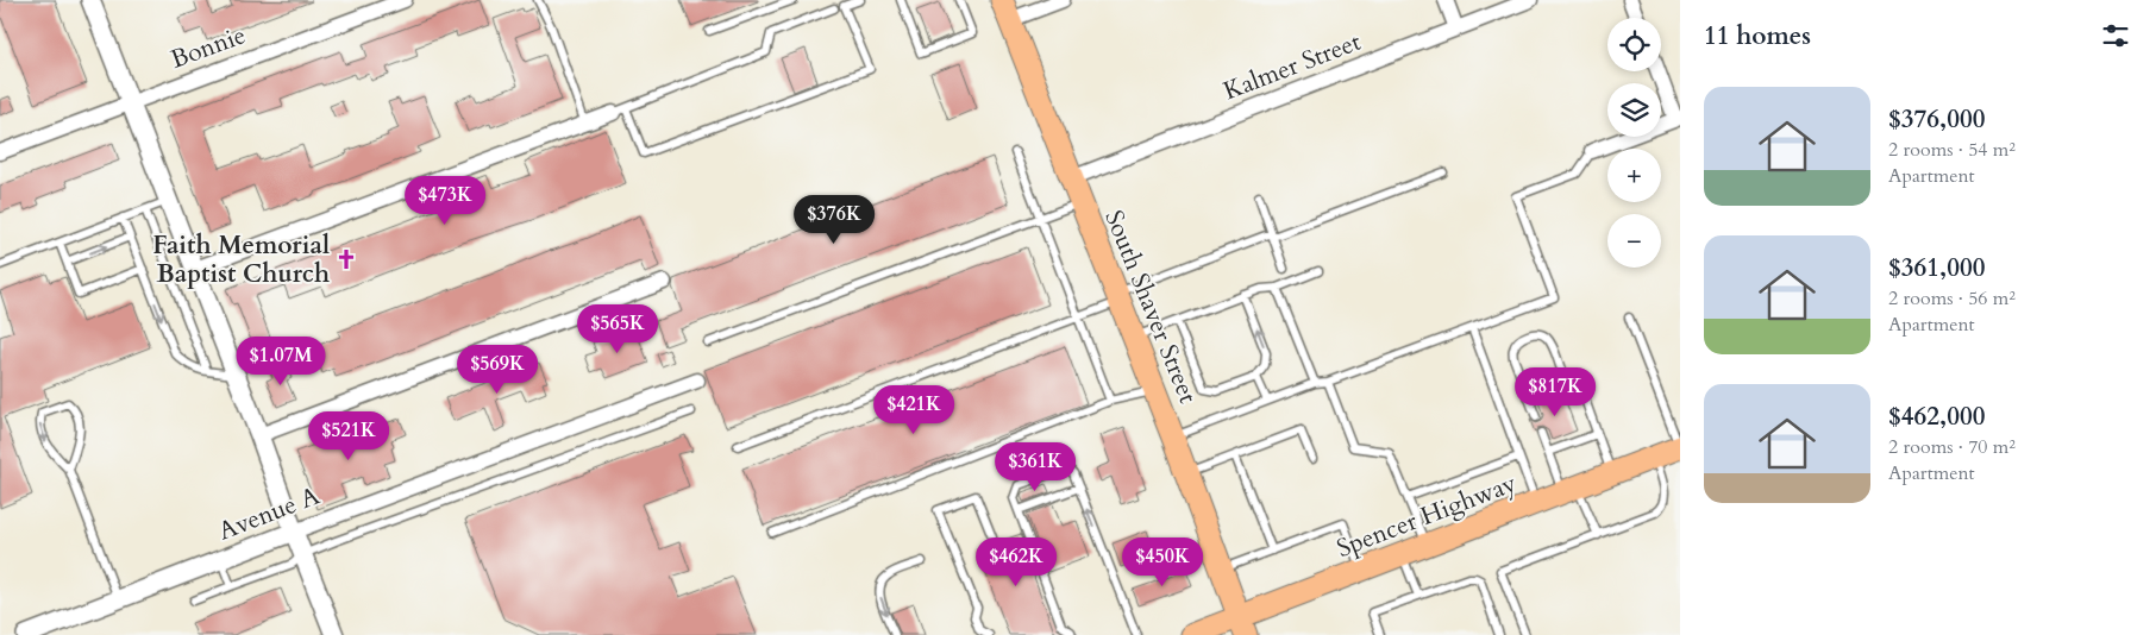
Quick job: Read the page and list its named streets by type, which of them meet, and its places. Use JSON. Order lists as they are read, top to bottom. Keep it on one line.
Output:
{"streets":{"main road":["South Shaver Street","Spencer Highway"],"street":["Bonnie","Kalmer Street","Avenue A"]},"crossings":[["Kalmer Street","South Shaver Street"],["South Shaver Street","Spencer Highway"]],"places":{"church":["Faith Memorial Baptist Church"]},"page":{"heading":"11 homes","map_buttons":["+","−"],"list":[{"name":"$376,000","note":"2 rooms · 54 m² · Apartment"},{"name":"$361,000","note":"2 rooms · 56 m² · Apartment"},{"name":"$462,000","note":"2 rooms · 70 m² · Apartment"}],"price":["$473K","$376K","$565K","$1.07M","$569K","$817K","$421K","$521K","$361K","$462K","$450K"]}}
